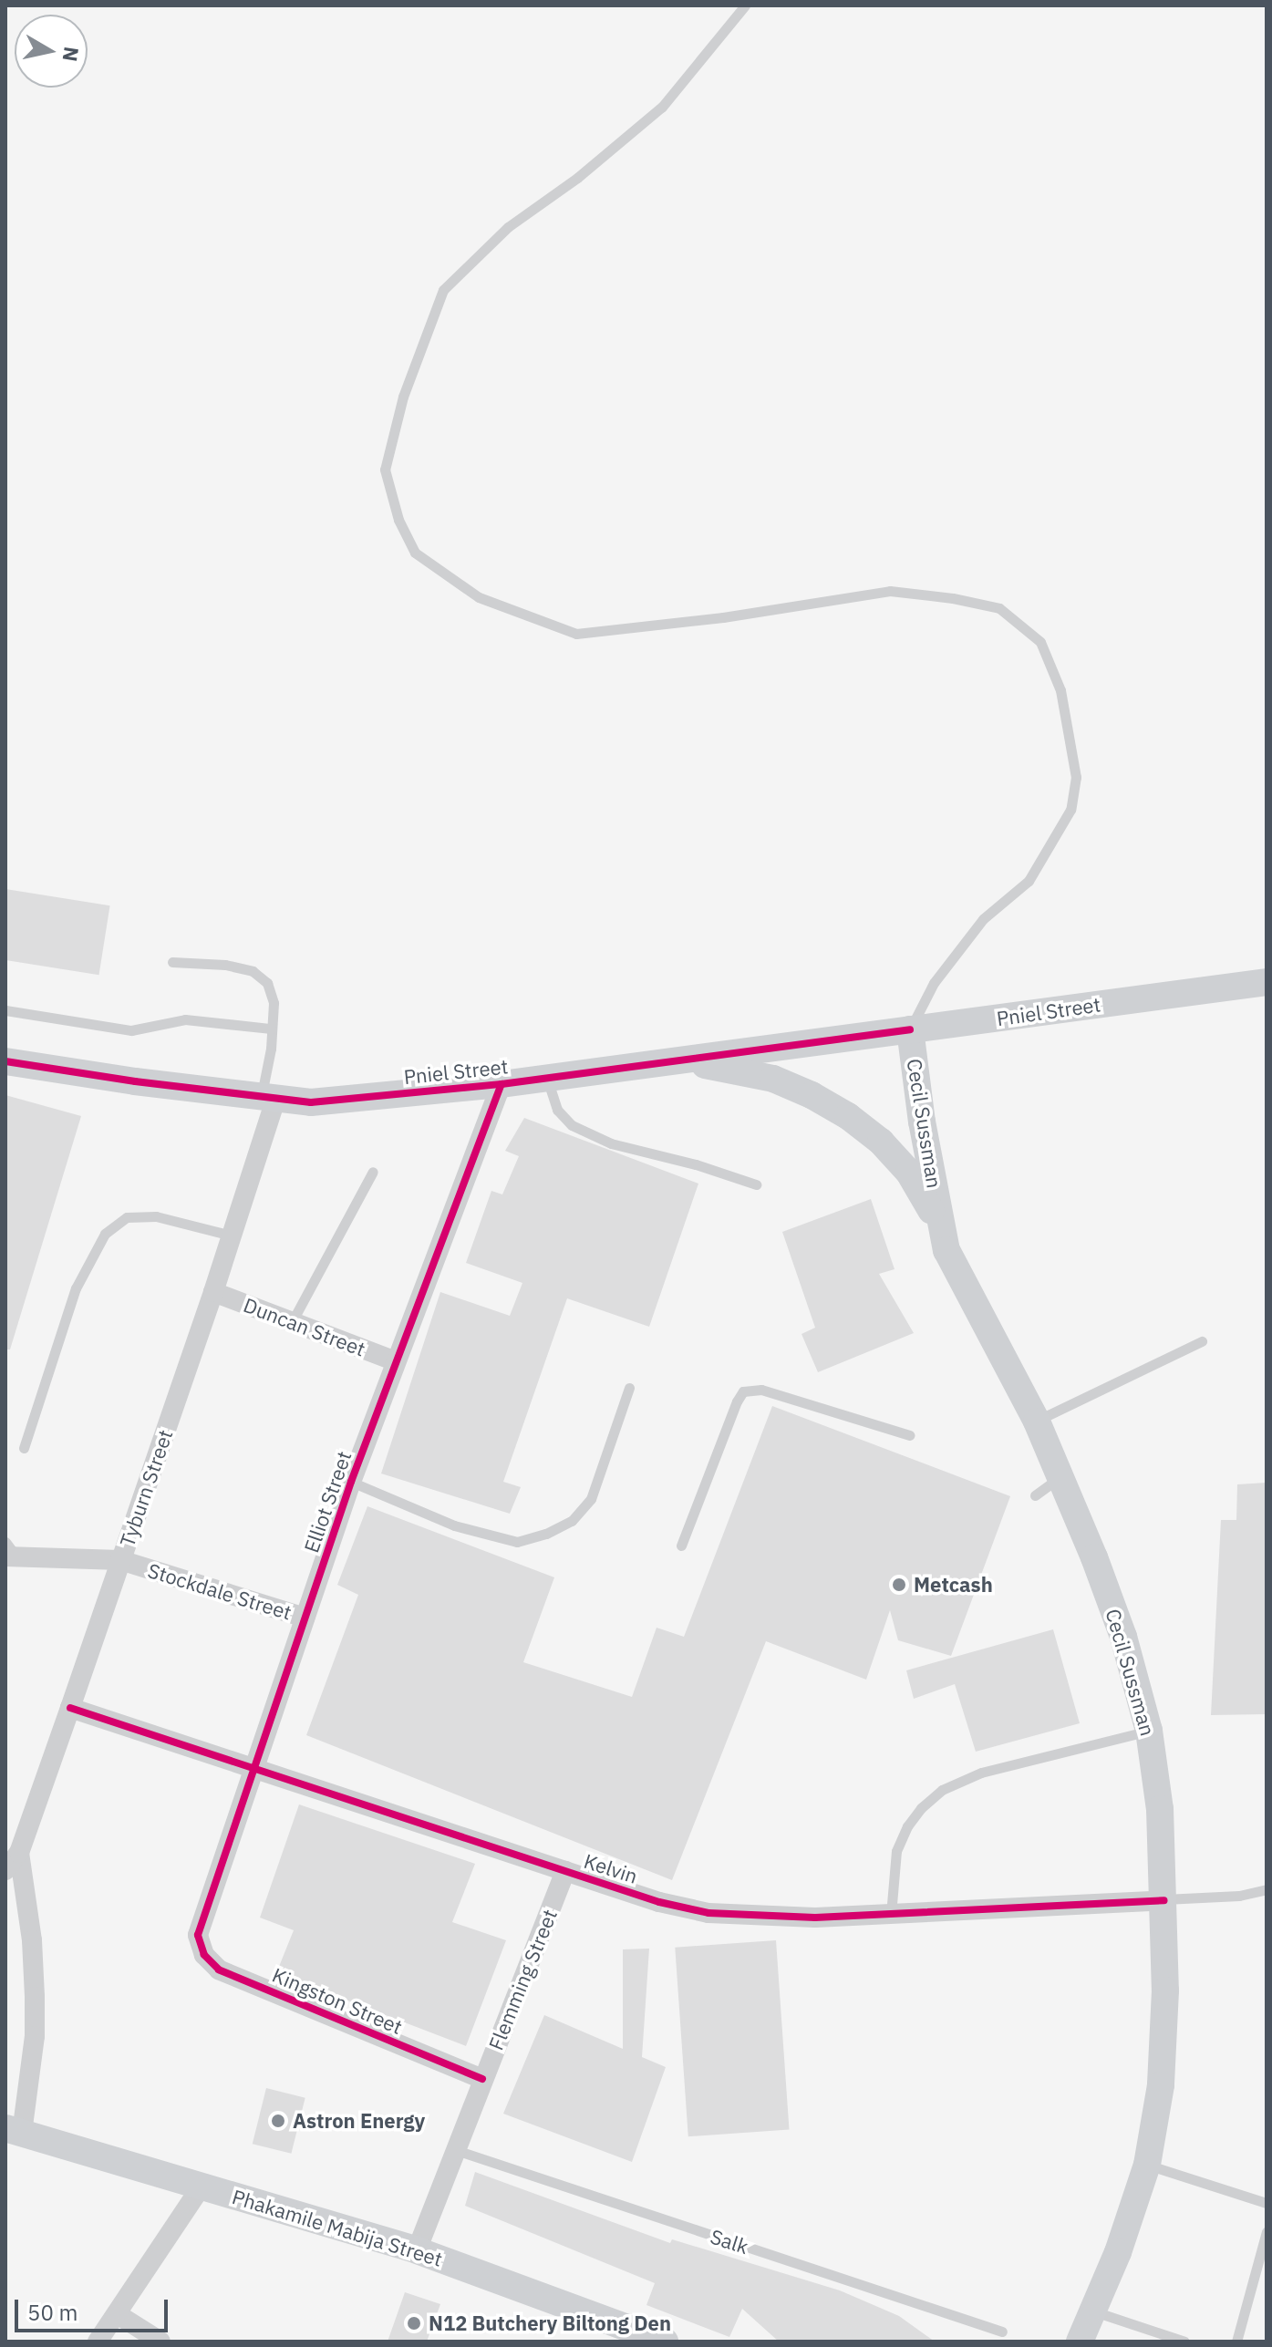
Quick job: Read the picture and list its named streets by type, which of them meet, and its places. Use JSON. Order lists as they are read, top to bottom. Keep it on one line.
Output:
{"streets":{"main road":["Pniel Street","Cecil Sussman","Phakamile Mabija Street"],"street":["Duncan Street","Tyburn Street","Elliot Street","Stockdale Street","Kelvin","Flemming Street","Kingston Street"],"lane":["Salk"]},"crossings":[["Pniel Street","Cecil Sussman"],["Pniel Street","Tyburn Street"],["Pniel Street","Elliot Street"],["Cecil Sussman","Kelvin"],["Duncan Street","Tyburn Street"],["Duncan Street","Elliot Street"],["Tyburn Street","Stockdale Street"],["Tyburn Street","Kelvin"],["Elliot Street","Stockdale Street"],["Elliot Street","Kelvin"],["Elliot Street","Kingston Street"],["Kelvin","Flemming Street"],["Flemming Street","Kingston Street"],["Flemming Street","Phakamile Mabija Street"],["Flemming Street","Salk"]],"places":["Metcash","Astron Energy","N12 Butchery Biltong Den"],"scale_bar":"50 m","north":"right"}
